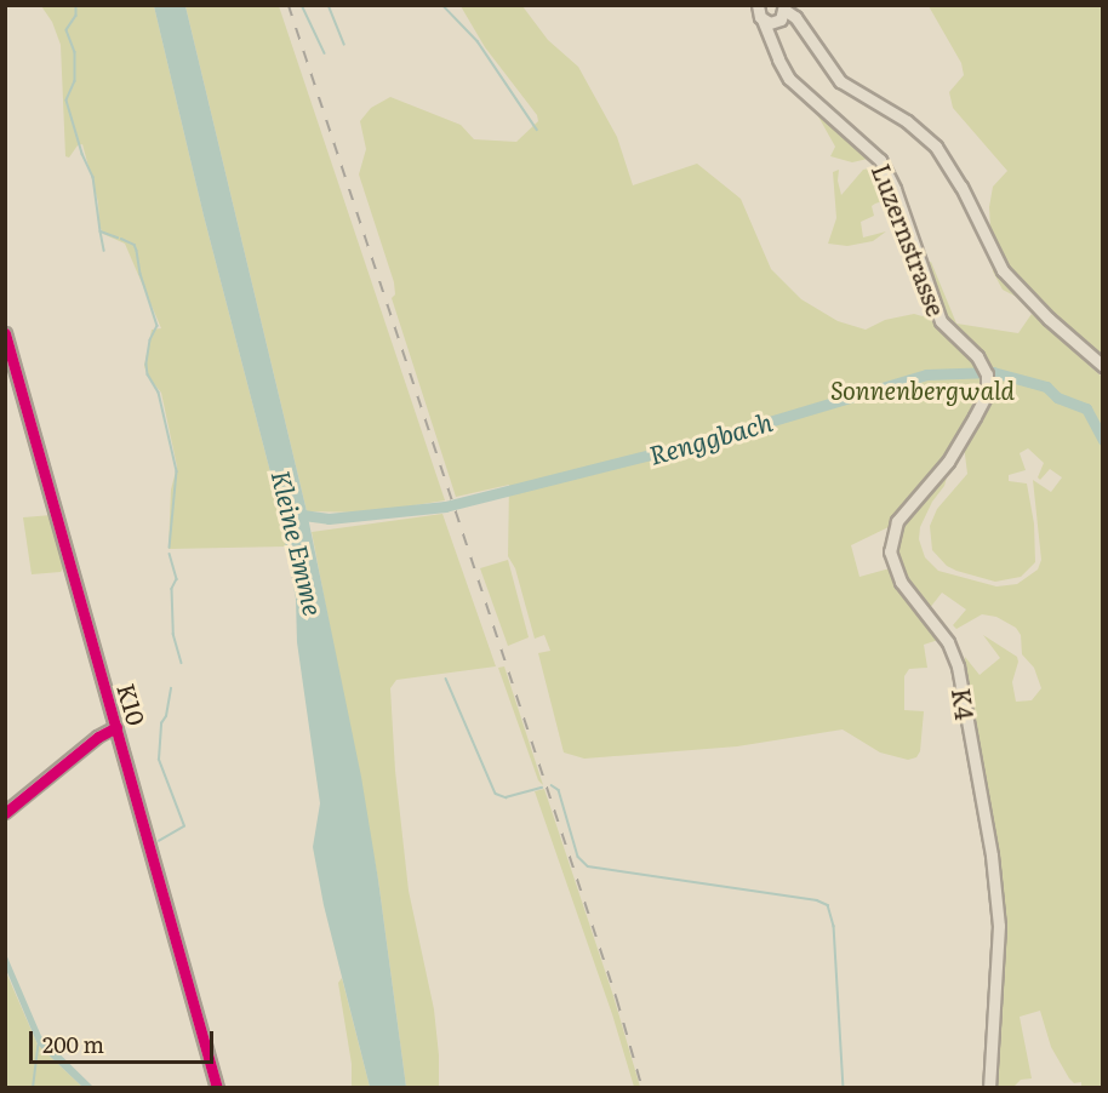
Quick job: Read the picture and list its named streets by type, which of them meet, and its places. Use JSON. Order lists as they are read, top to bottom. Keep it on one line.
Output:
{"streets":{"main road":["Luzernstrasse","K10","K4"]},"crossings":[["Luzernstrasse","K4"]],"water":["Renggbach","Kleine Emme"],"parks":["Sonnenbergwald"],"scale_bar":"200 m"}
